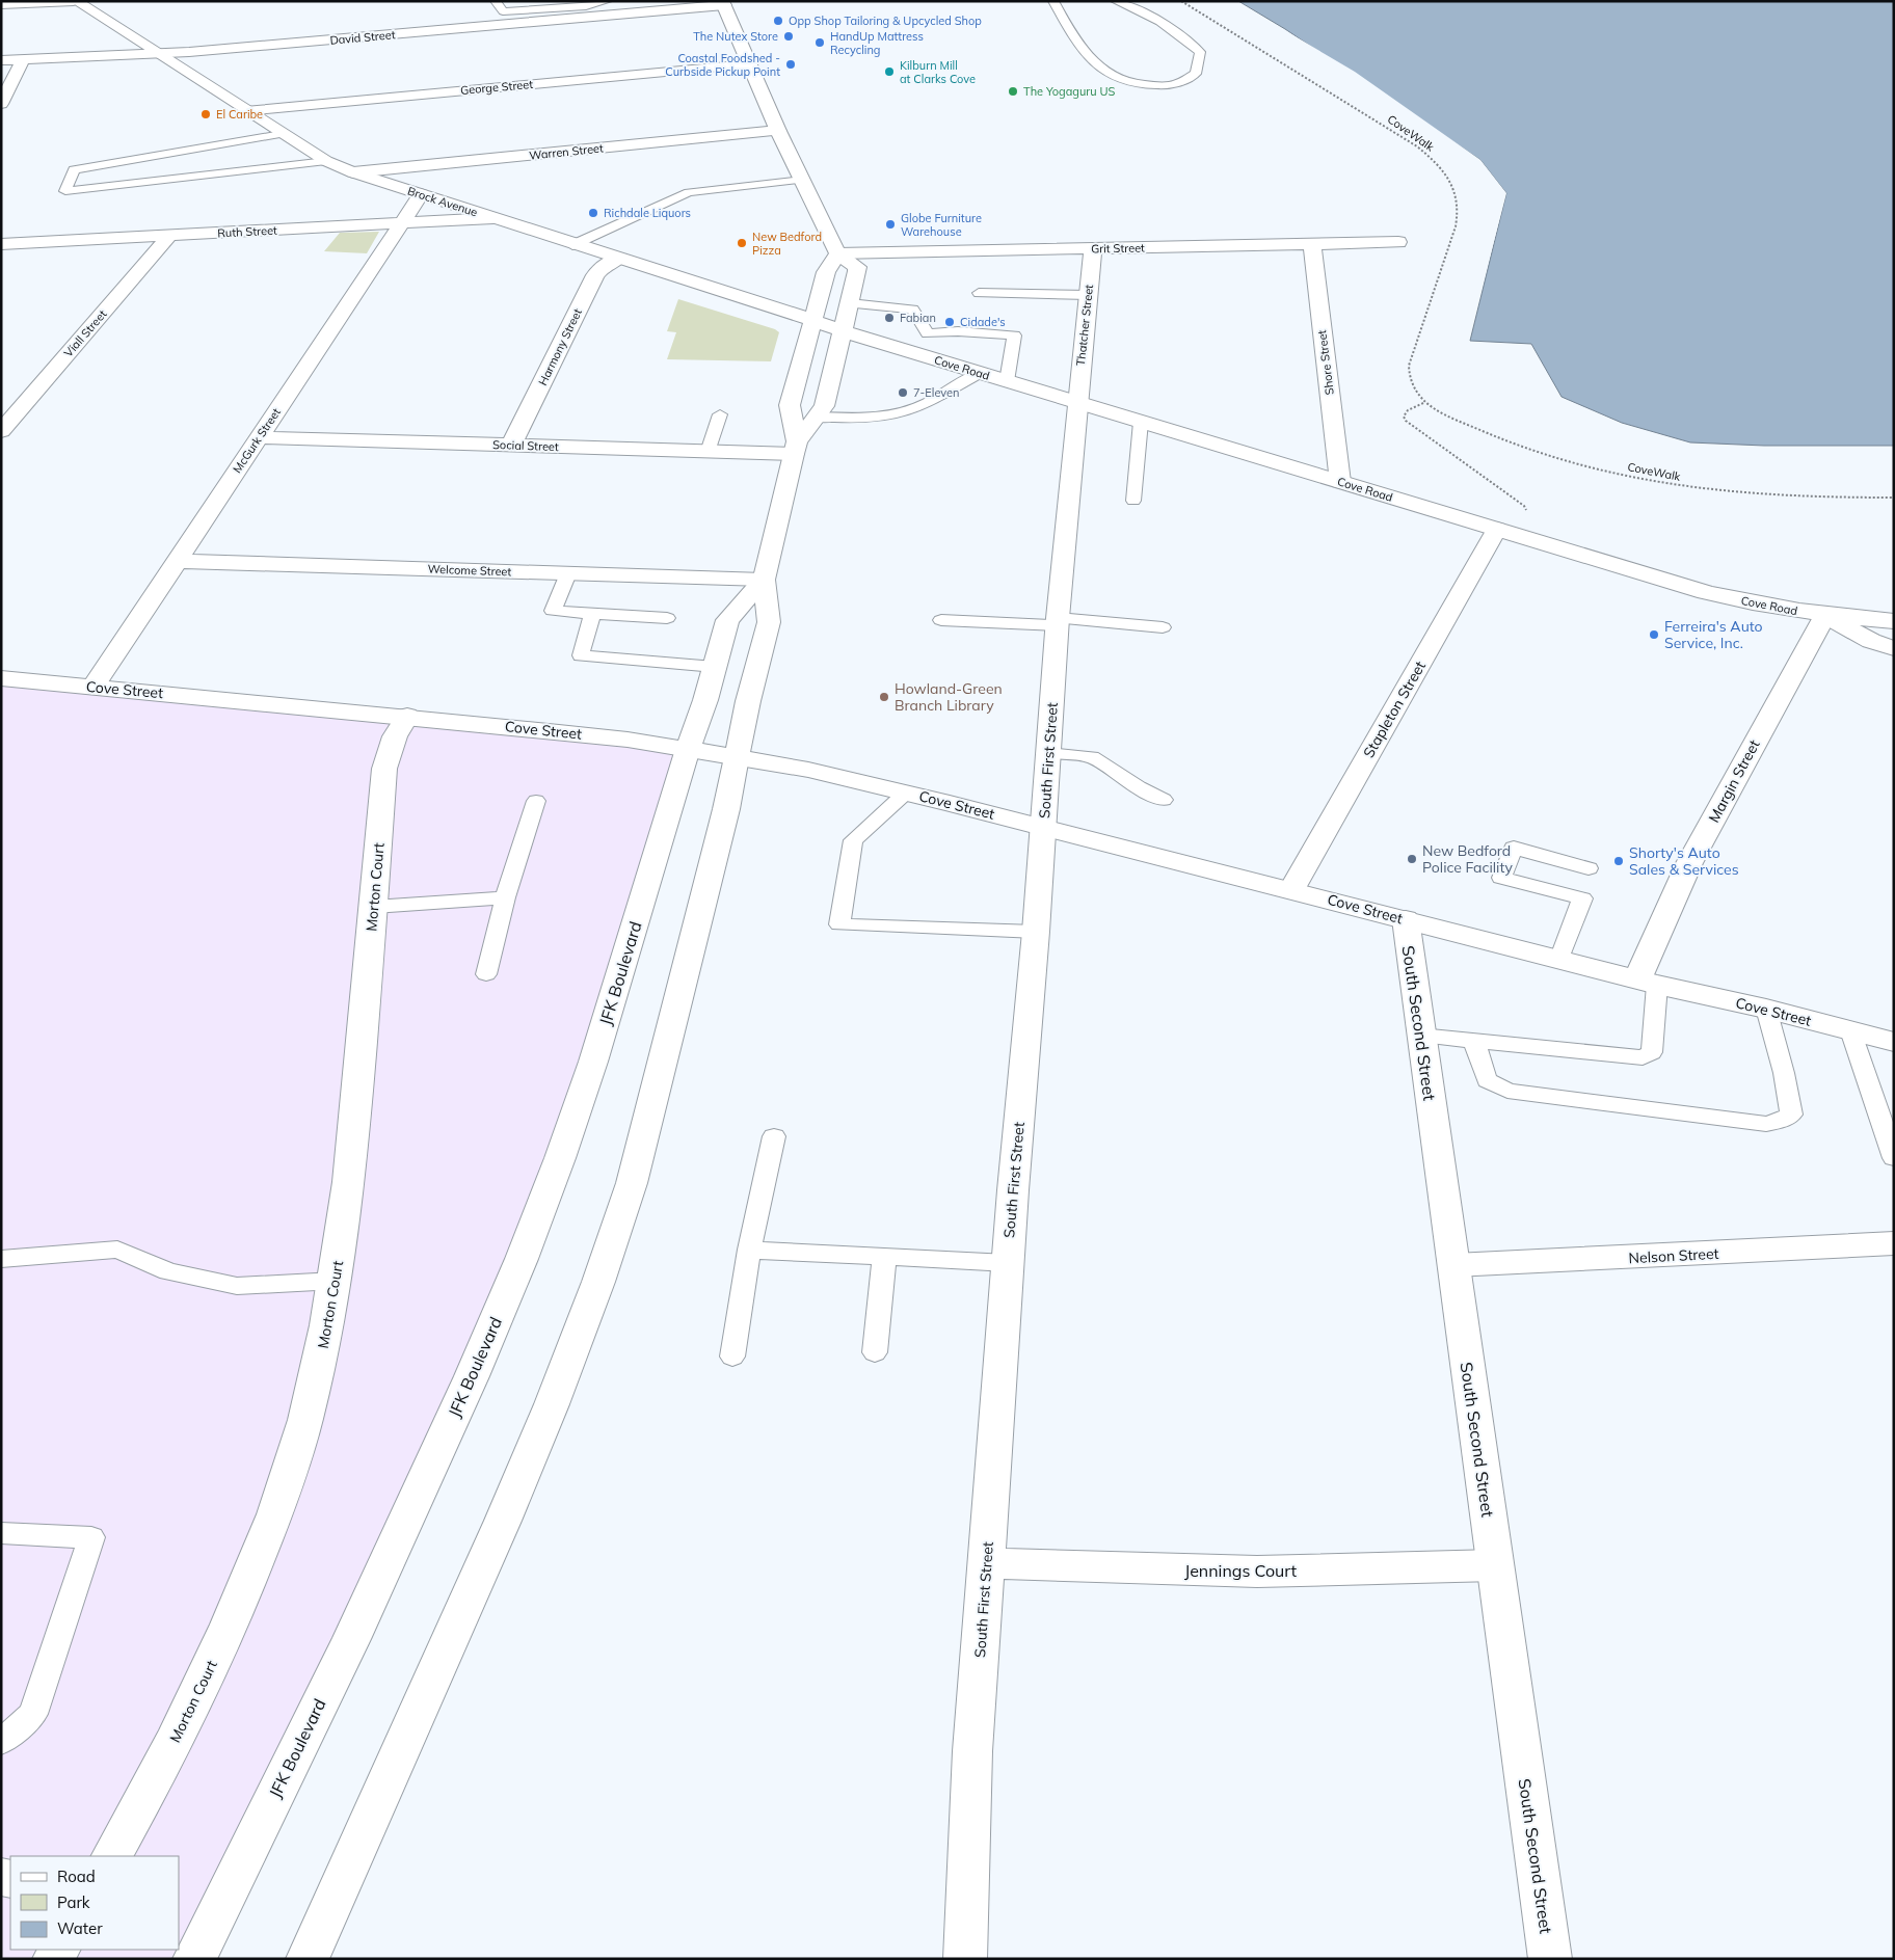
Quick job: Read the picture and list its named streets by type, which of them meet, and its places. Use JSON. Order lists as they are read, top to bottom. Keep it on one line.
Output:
{"streets":{"street":["David Street","George Street","Warren Street","Brock Avenue","Ruth Street","Grit Street","Thatcher Street","Viall Street","Harmony Street","Shore Street","Cove Road","McGurk Street","Social Street","Welcome Street","Cove Street","Stapleton Street","South First Street","Margin Street","Morton Court","JFK Boulevard","South Second Street","Nelson Street","Jennings Court"],"path":["CoveWalk"]},"crossings":[["David Street","Brock Avenue"],["George Street","Brock Avenue"],["Warren Street","Brock Avenue"],["Brock Avenue","Ruth Street"],["Brock Avenue","Harmony Street"],["Brock Avenue","Cove Road"],["Brock Avenue","McGurk Street"],["Ruth Street","Viall Street"],["Ruth Street","McGurk Street"],["Grit Street","Thatcher Street"],["Grit Street","Shore Street"],["Thatcher Street","Cove Road"],["Thatcher Street","South First Street"],["Harmony Street","Social Street"],["Shore Street","Cove Road"],["Cove Road","Stapleton Street"],["Cove Road","South First Street"],["Cove Road","Margin Street"],["McGurk Street","Social Street"],["McGurk Street","Welcome Street"],["McGurk Street","Cove Street"],["Welcome Street","JFK Boulevard"],["Cove Street","Stapleton Street"],["Cove Street","South First Street"],["Cove Street","Margin Street"],["Cove Street","Morton Court"],["Cove Street","JFK Boulevard"],["Cove Street","South Second Street"],["South First Street","Jennings Court"],["South Second Street","Nelson Street"],["South Second Street","Jennings Court"]],"places":["Opp Shop Tailoring & Upcycled Shop","The Nutex Store","HandUp Mattress Recycling","Coastal Foodshed - Curbside Pickup Point","Kilburn Mill at Clarks Cove","The Yogaguru US","El Caribe","Richdale Liquors","Globe Furniture Warehouse","New Bedford Pizza","Fabian","Cidade's","7-Eleven","Ferreira's Auto Service, Inc.","Howland-Green Branch Library","New Bedford Police Facility","Shorty's Auto Sales & Services"],"legend":["Road","Park","Water"]}
